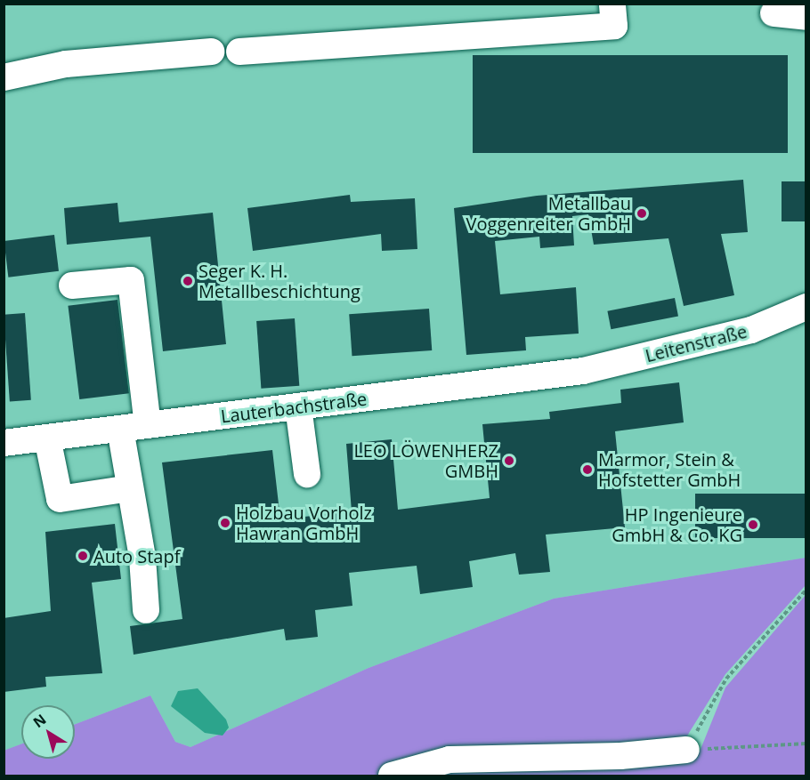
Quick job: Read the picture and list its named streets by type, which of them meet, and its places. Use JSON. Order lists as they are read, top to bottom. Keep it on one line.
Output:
{"streets":{"street":["Leitenstraße","Lauterbachstraße"]},"crossings":[["Leitenstraße","Lauterbachstraße"]],"places":["Metallbau Voggenreiter GmbH","Seger K. H. Metallbeschichtung","LEO LÖWENHERZ GMBH","Marmor, Stein & Hofstetter GmbH","Holzbau Vorholz Hawran GmbH","HP Ingenieure GmbH & Co. KG","Auto Stapf"],"north":"top left"}
